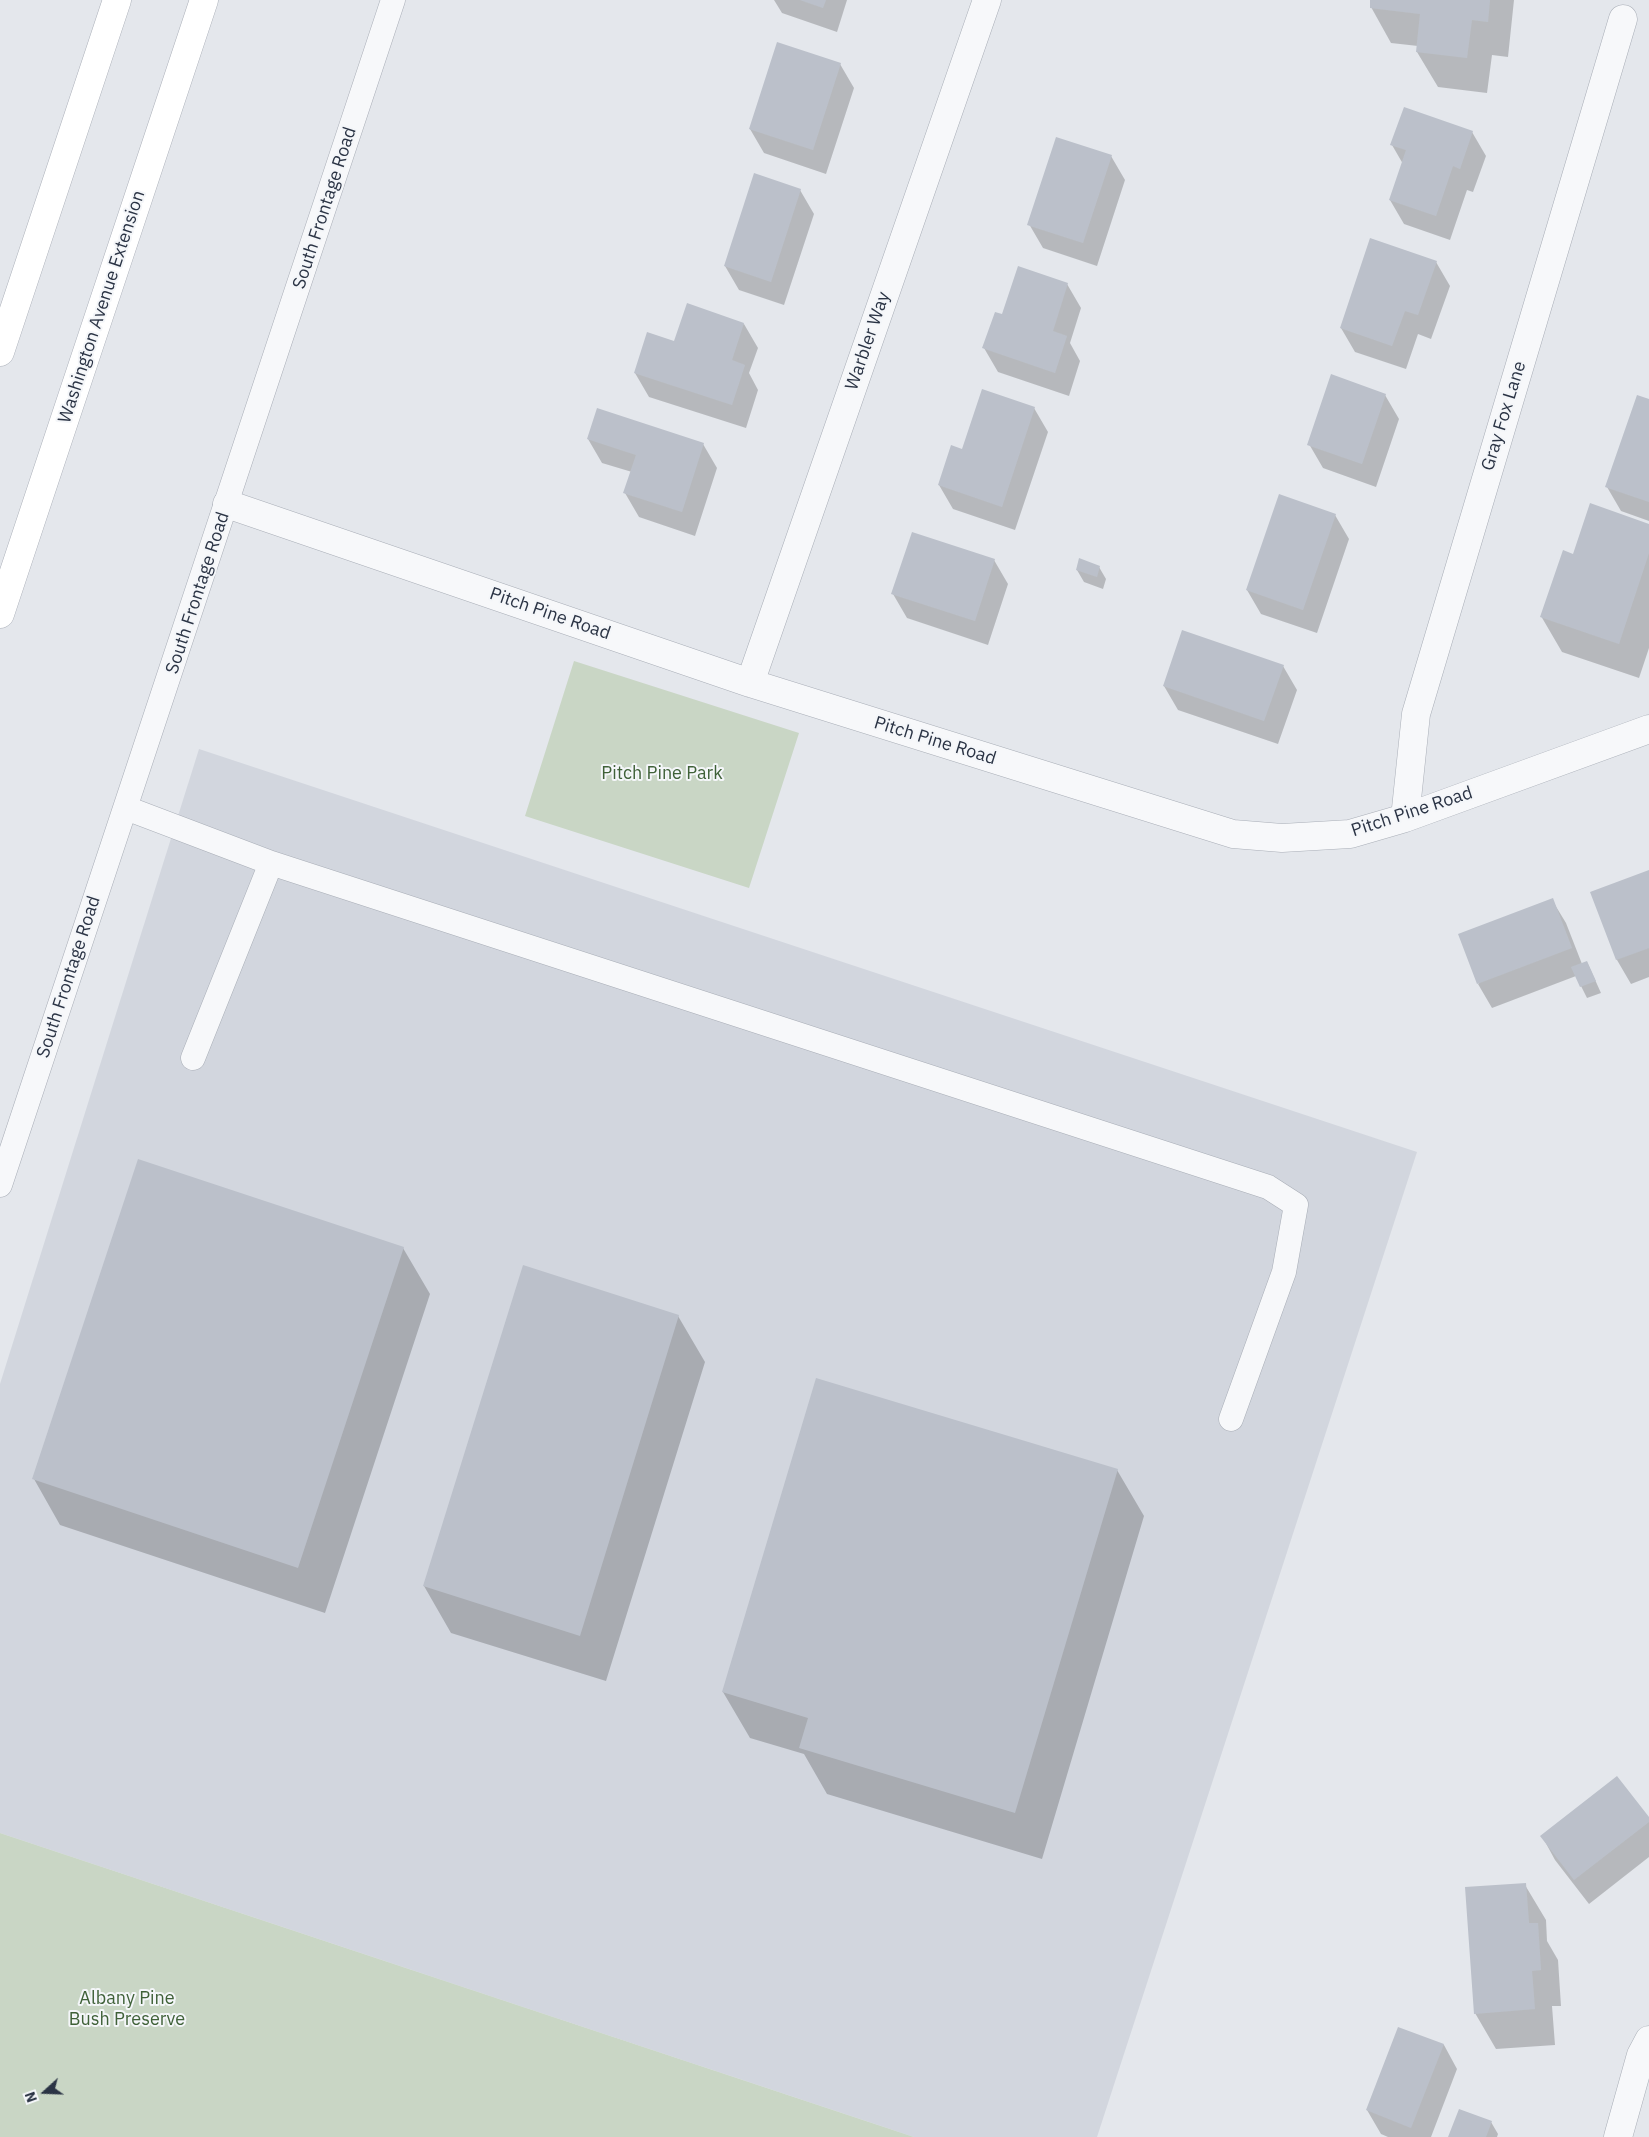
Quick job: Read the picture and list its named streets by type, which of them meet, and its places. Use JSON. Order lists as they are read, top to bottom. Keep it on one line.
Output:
{"streets":{"main road":["Washington Avenue Extension"],"street":["Warbler Way","Gray Fox Lane","Pitch Pine Road"],"lane":["South Frontage Road"]},"crossings":[["South Frontage Road","Pitch Pine Road"],["Warbler Way","Pitch Pine Road"],["Gray Fox Lane","Pitch Pine Road"]],"parks":["Pitch Pine Park","Albany Pine Bush Preserve"],"north":"left"}
